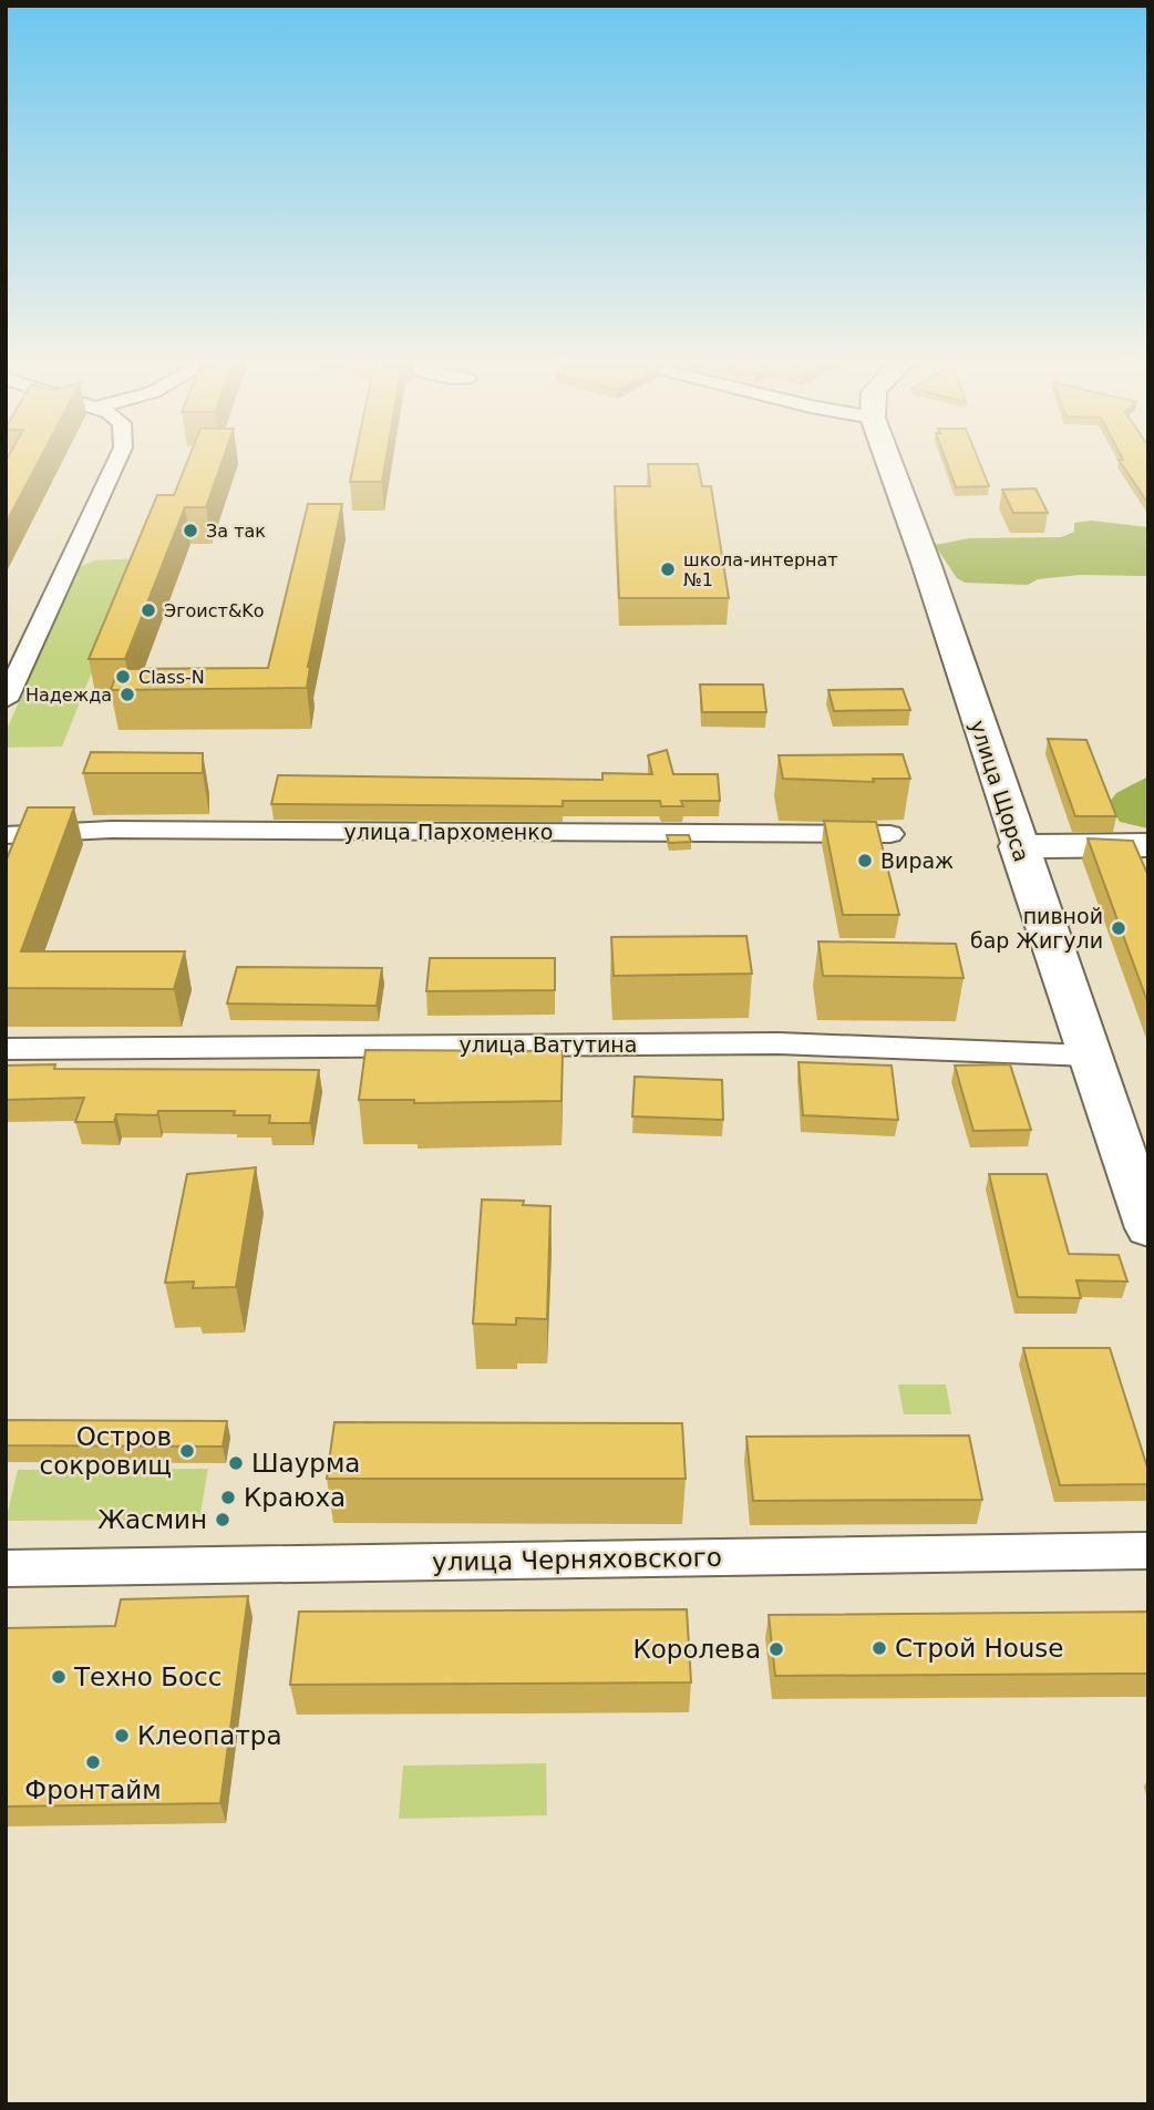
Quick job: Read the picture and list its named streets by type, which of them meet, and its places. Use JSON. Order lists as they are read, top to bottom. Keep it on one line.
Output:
{"streets":{"main road":["улица Щорса"],"street":["улица Пархоменко","улица Ватутина","улица Черняховского"]},"crossings":[["улица Щорса","улица Ватутина"]],"places":["За так","школа-интернат №1","Эгоист&Kо","Class-N","Надежда","Вираж","пивной бар Жигули","Остров сокровищ","Шаурма","Краюха","Жасмин","Строй House","Королева","Техно Босс","Клеопатра","Фронтайм"]}
